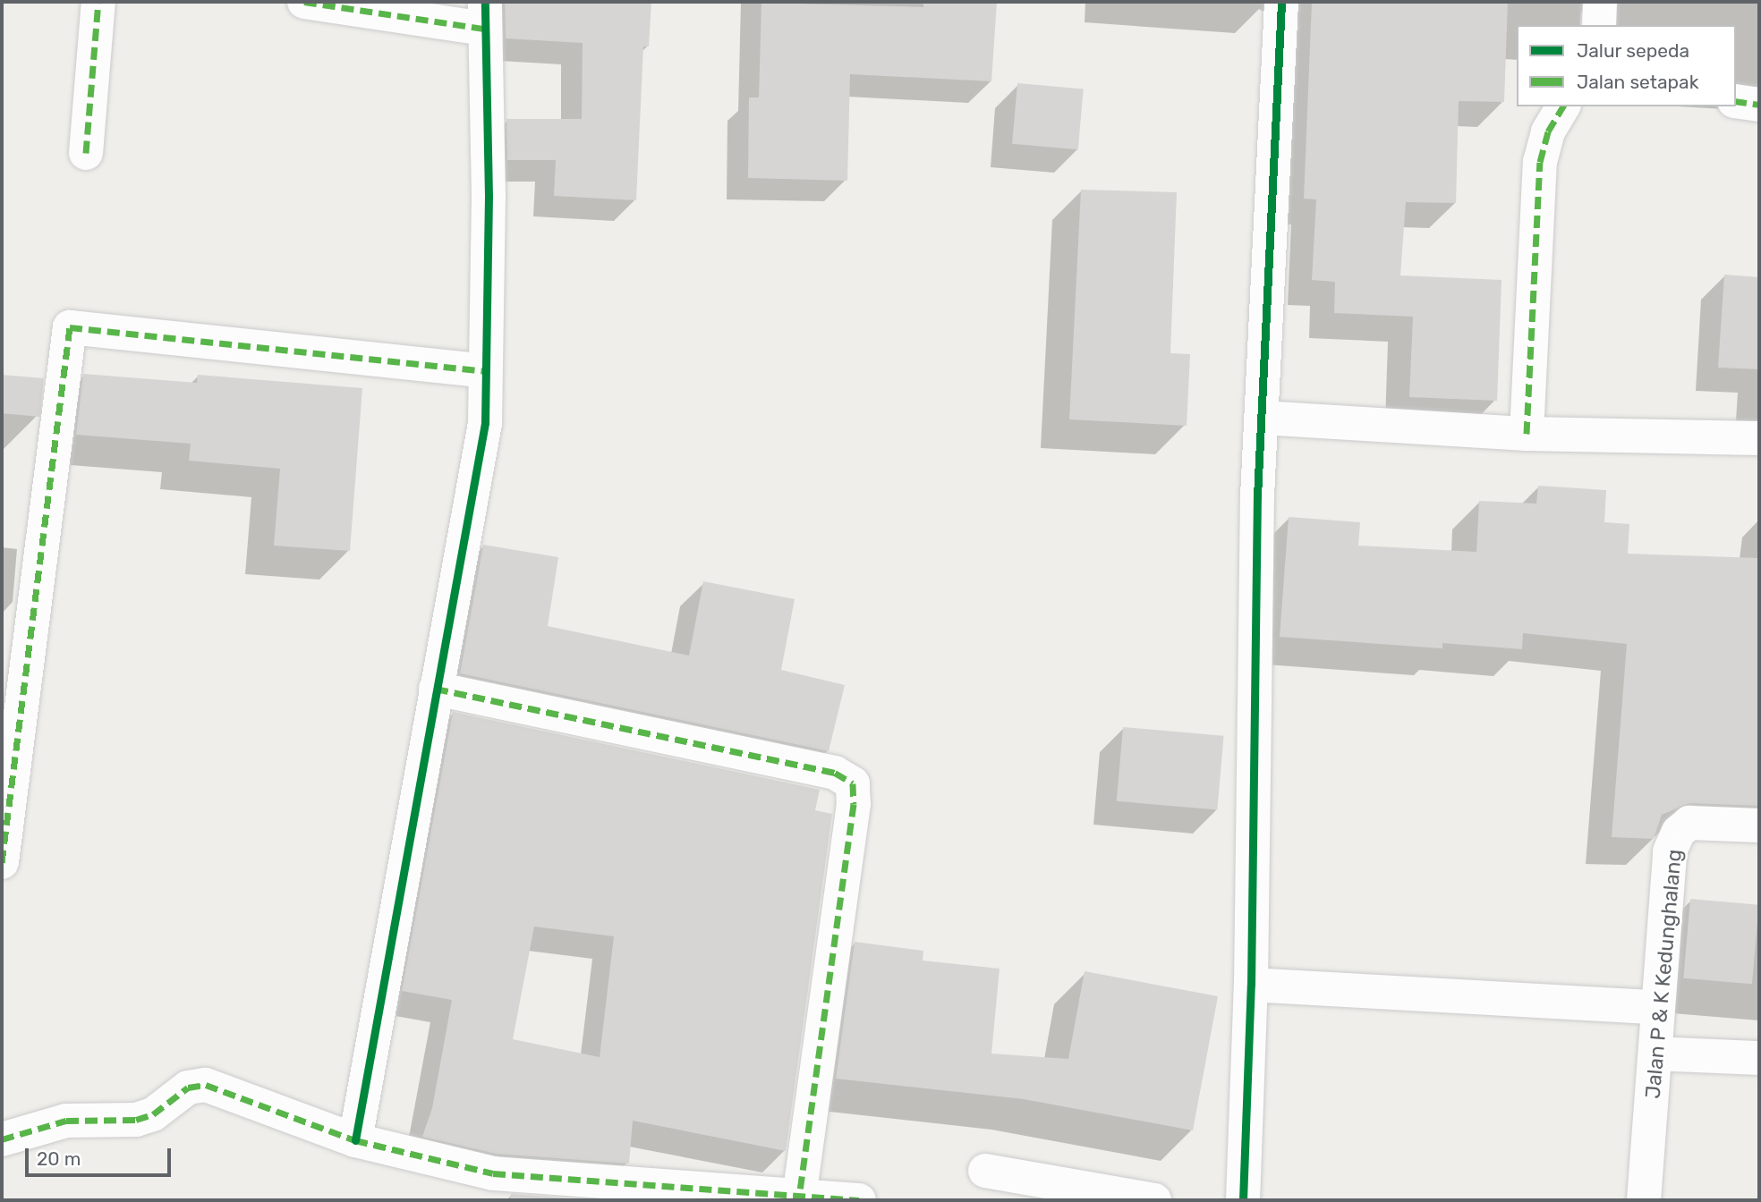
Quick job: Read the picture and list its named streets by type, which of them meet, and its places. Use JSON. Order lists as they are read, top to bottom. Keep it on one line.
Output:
{"streets":{"street":["Jalan P & K Kedunghalang"]},"legend":["Jalur sepeda","Jalan setapak"],"scale_bar":"20 m"}
